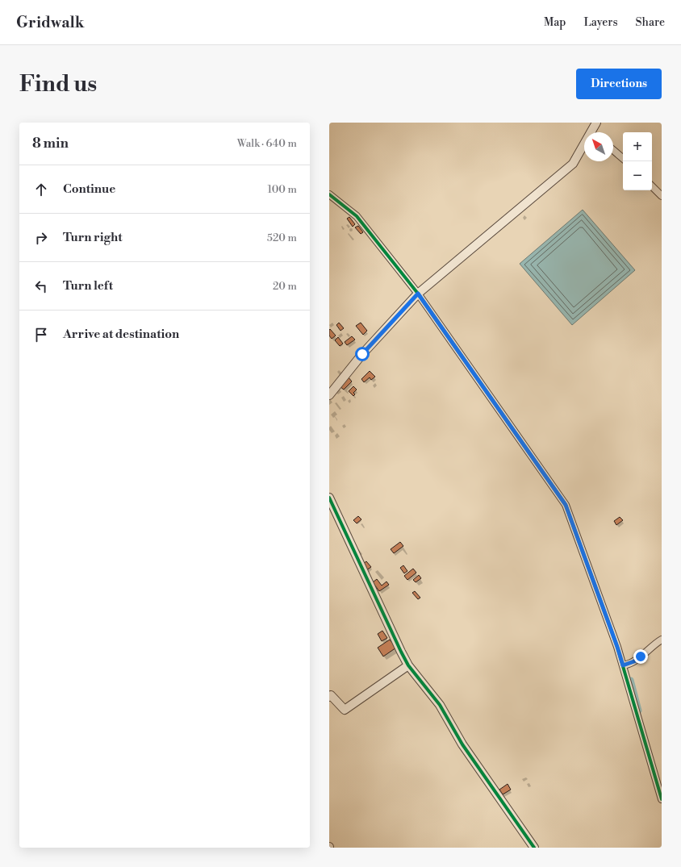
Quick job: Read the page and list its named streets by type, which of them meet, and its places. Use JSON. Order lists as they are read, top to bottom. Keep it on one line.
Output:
{"north":"top left","page":{"header":"Gridwalk","nav":["Map","Layers","Share"],"buttons":"Directions","title":"Find us","heading":["8 min","Walk · 640 m"],"map_buttons":["+","−"],"list":[["Continue","100 m"],["Turn right","520 m"],["Turn left","20 m"],"Arrive at destination"]}}
